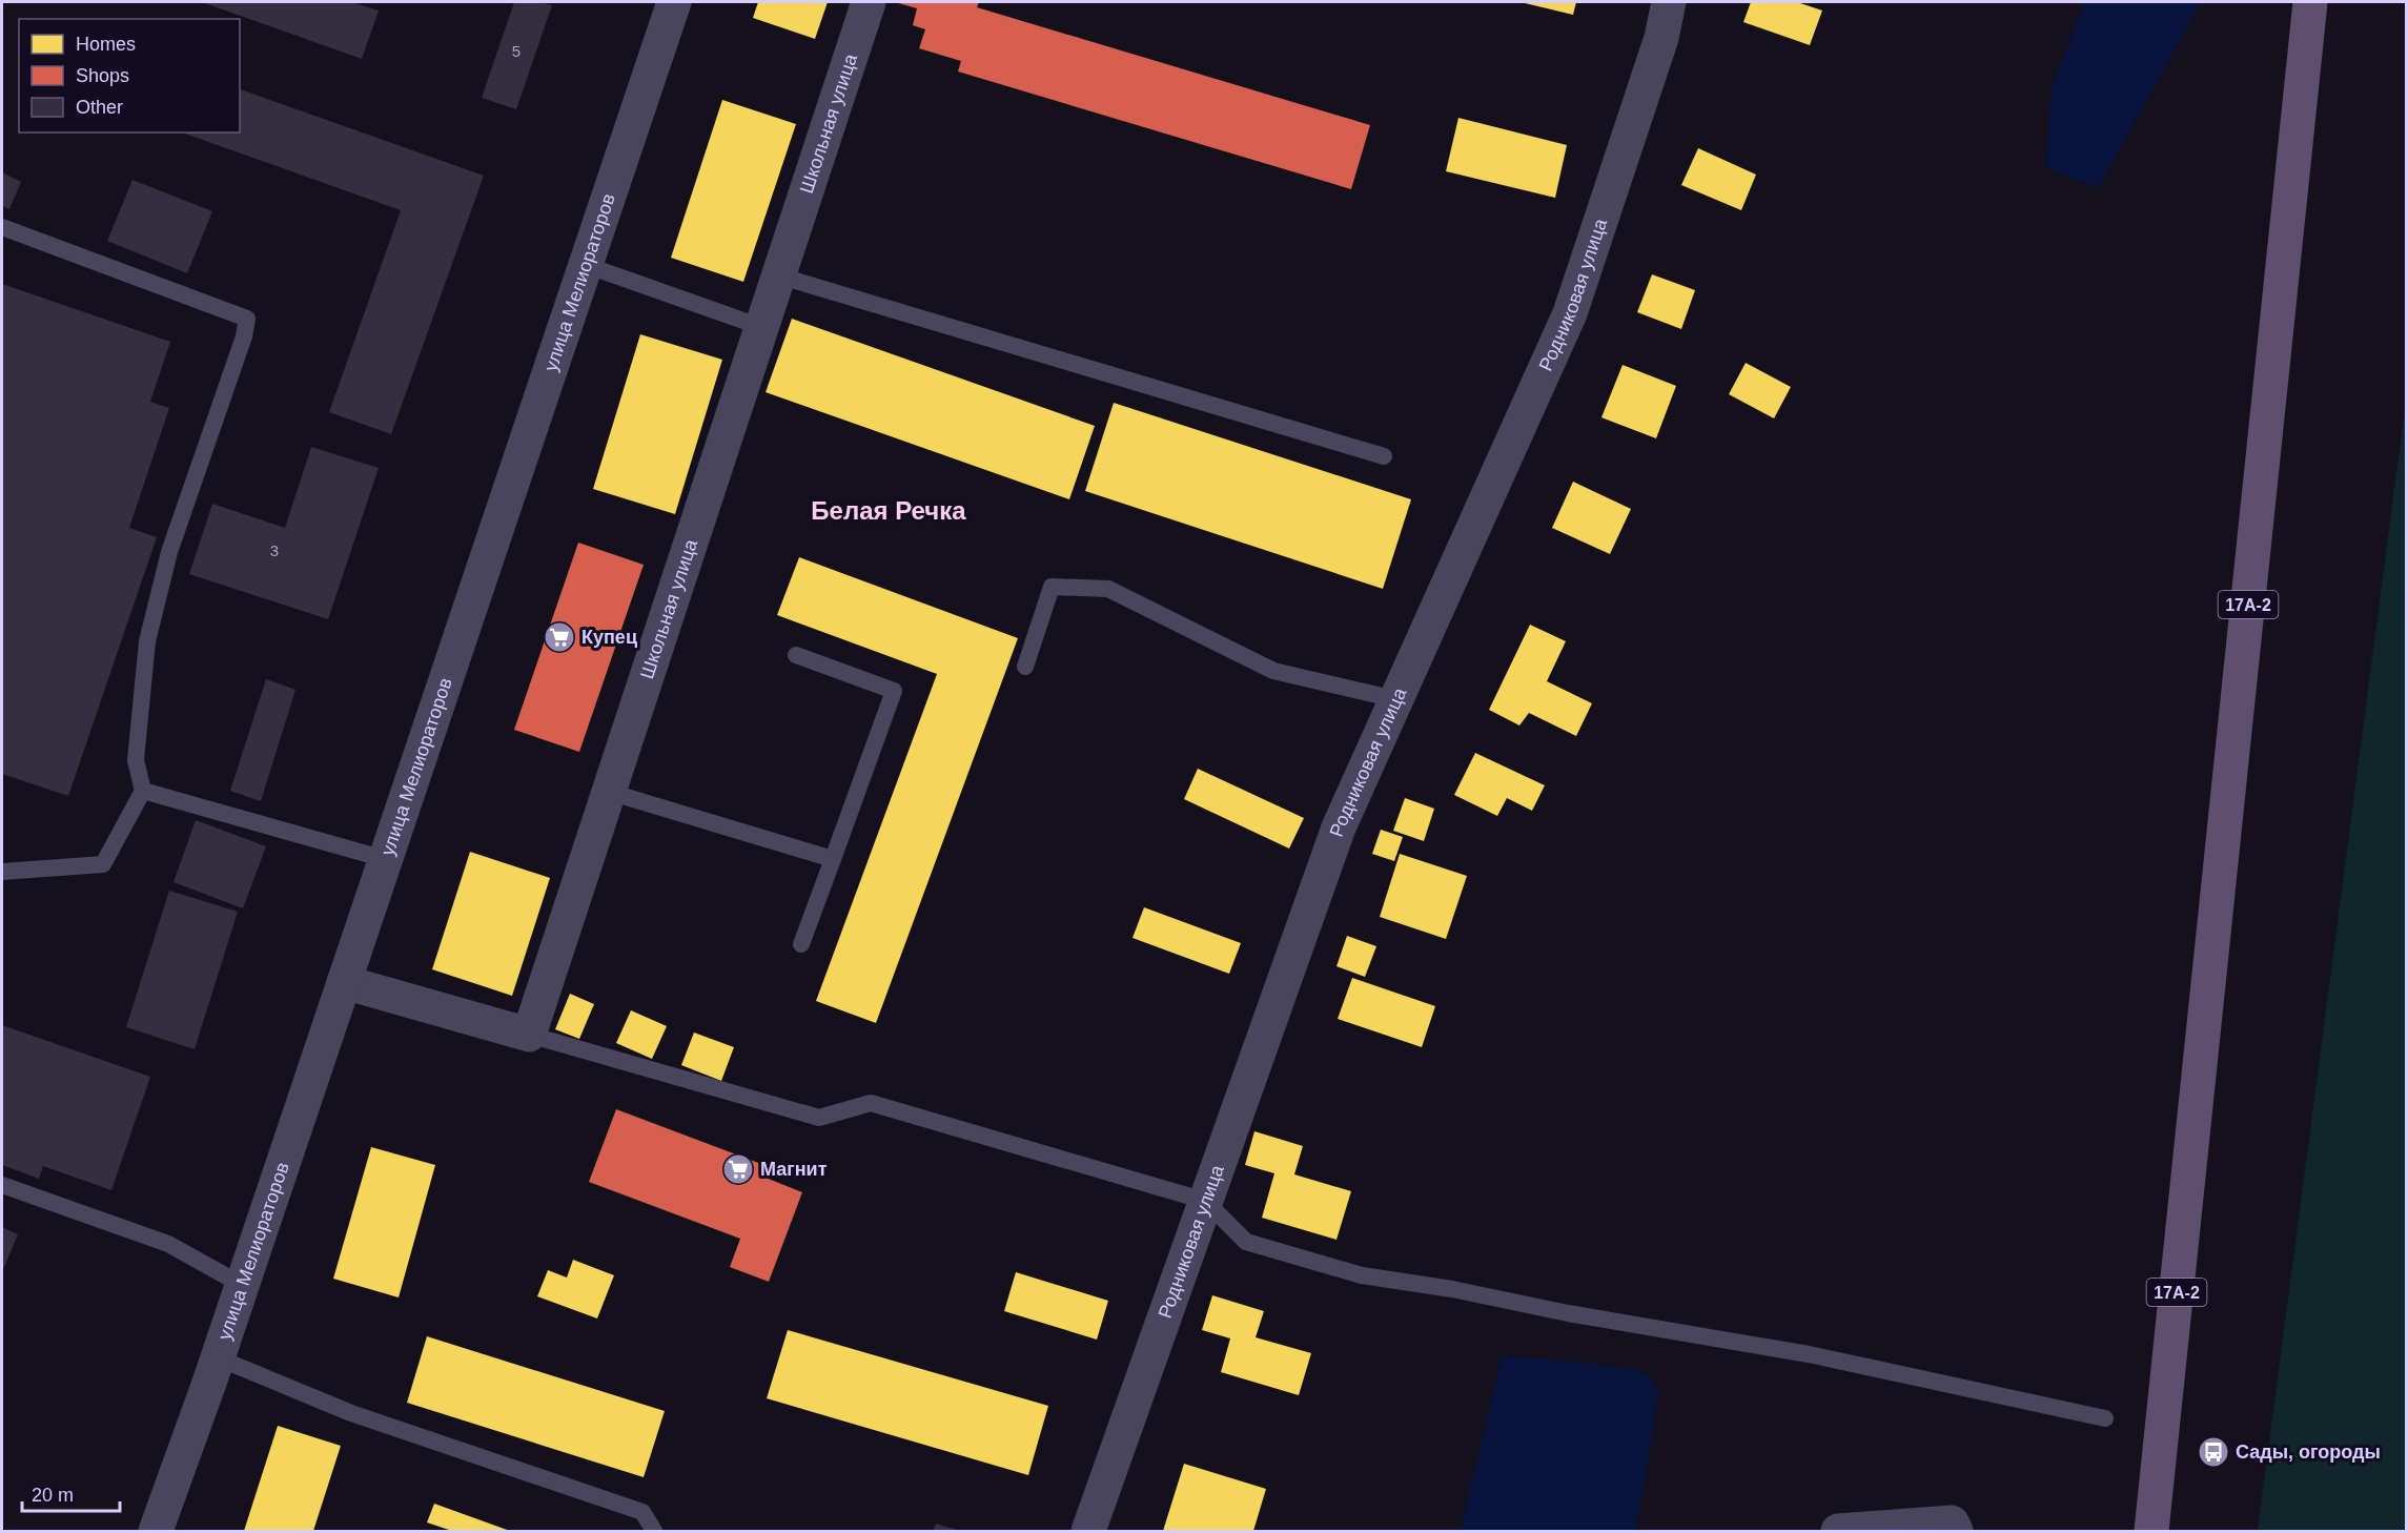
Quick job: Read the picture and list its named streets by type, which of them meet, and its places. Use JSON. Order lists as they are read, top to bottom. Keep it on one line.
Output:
{"streets":{"main road":["17А-2"],"street":["Школьная улица","улица Мелиораторов","Родниковая улица"]},"districts":["Белая Речка"],"places":{"supermarket":["Купец","Магнит"],"bus stop":["Сады, огороды"]},"house_numbers":["5","3"],"legend":["Homes","Shops","Other"],"scale_bar":"20 m"}
